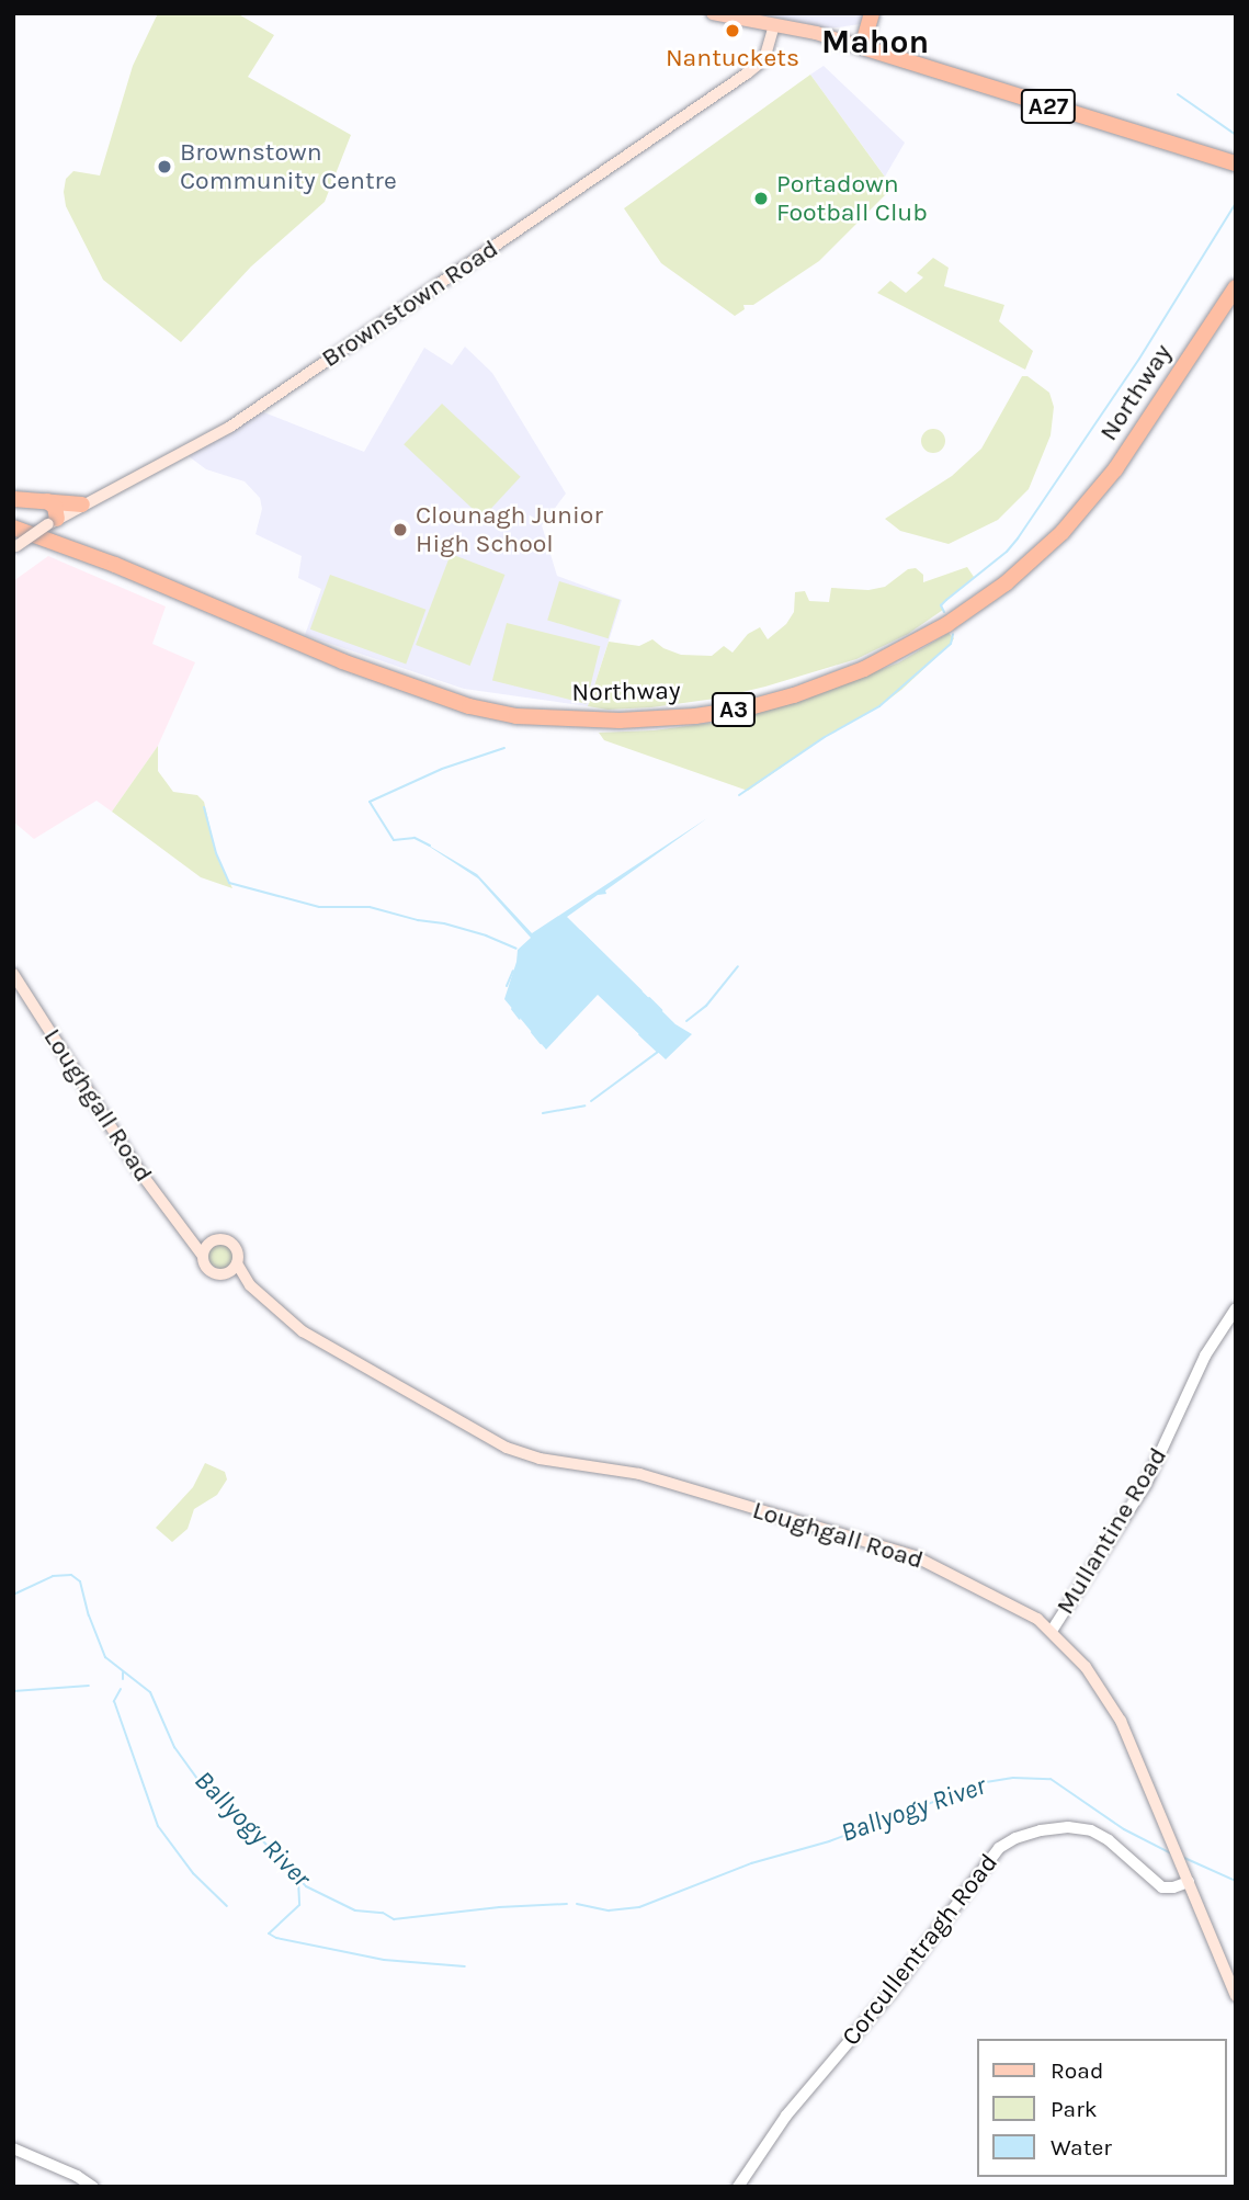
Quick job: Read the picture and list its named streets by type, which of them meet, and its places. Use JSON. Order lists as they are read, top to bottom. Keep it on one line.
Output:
{"streets":{"highway":["A27","Northway","A3"],"main road":["Brownstown Road","Loughgall Road"],"street":["Mullantine Road","Corcullentragh Road"]},"crossings":[["A27","Brownstown Road"],["Loughgall Road","Mullantine Road"],["Loughgall Road","Corcullentragh Road"]],"districts":["Mahon"],"water":["Ballyogy River"],"places":["Nantuckets","Brownstown Community Centre","Portadown Football Club","Clounagh Junior High School"],"legend":["Road","Park","Water"]}
